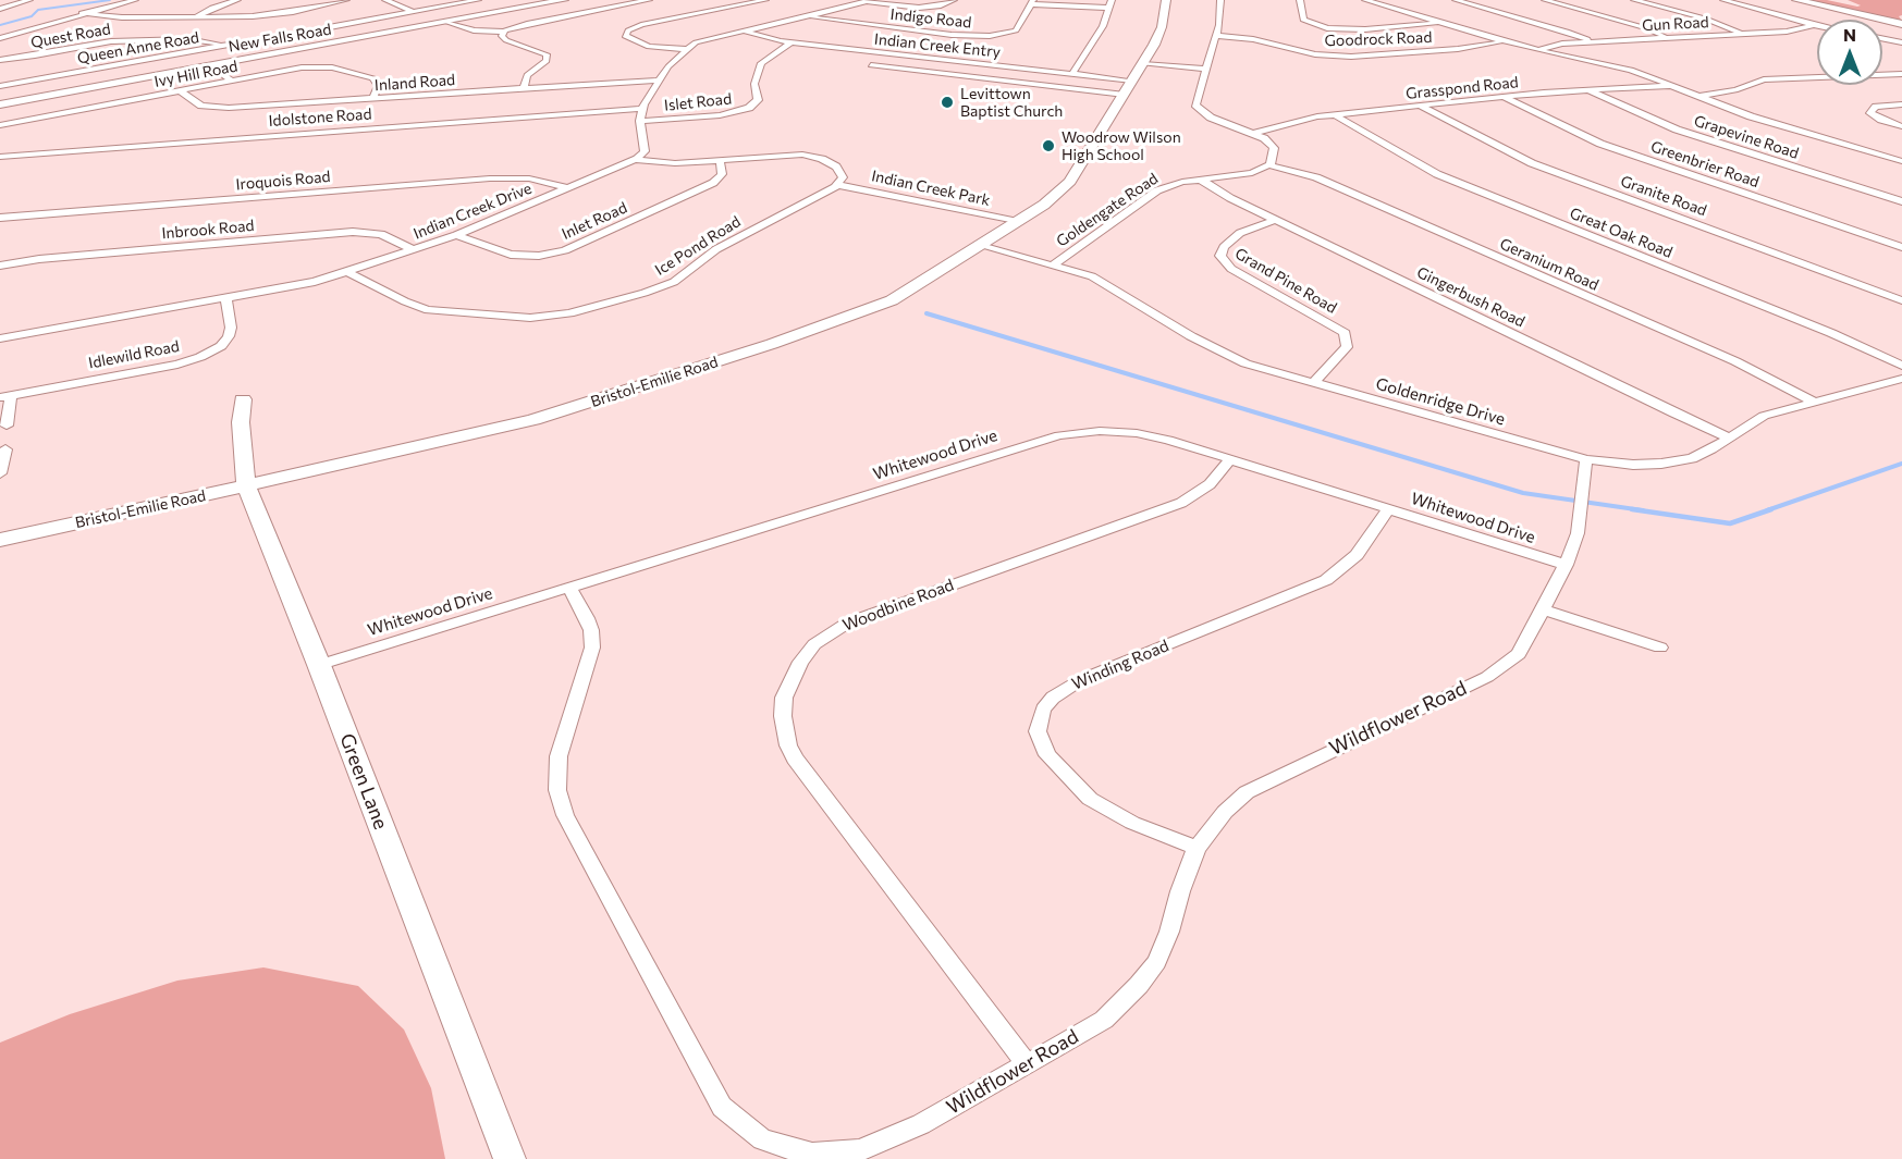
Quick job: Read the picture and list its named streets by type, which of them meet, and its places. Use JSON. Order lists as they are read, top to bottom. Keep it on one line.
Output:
{"streets":{"street":["Indigo Road","Gun Road","Quest Road","New Falls Road","Goodrock Road","Indian Creek Entry","Queen Anne Road","Ivy Hill Road","Inland Road","Grasspond Road","Islet Road","Idolstone Road","Grapevine Road","Greenbrier Road","Iroquois Road","Indian Creek Park","Granite Road","Goldengate Road","Indian Creek Drive","Inlet Road","Inbrook Road","Great Oak Road","Ice Pond Road","Geranium Road","Grand Pine Road","Gingerbush Road","Idlewild Road","Bristol-Emilie Road","Goldenridge Drive","Whitewood Drive","Woodbine Road","Winding Road","Wildflower Road","Green Lane"]},"crossings":[["Quest Road","Queen Anne Road"],["Indian Creek Entry","Islet Road"],["Indian Creek Entry","Bristol-Emilie Road"],["Ivy Hill Road","Inland Road"],["Grasspond Road","Grapevine Road"],["Grasspond Road","Greenbrier Road"],["Grasspond Road","Granite Road"],["Grasspond Road","Great Oak Road"],["Iroquois Road","Indian Creek Drive"],["Indian Creek Park","Ice Pond Road"],["Indian Creek Park","Bristol-Emilie Road"],["Goldengate Road","Geranium Road"],["Goldengate Road","Gingerbush Road"],["Goldengate Road","Goldenridge Drive"],["Indian Creek Drive","Inlet Road"],["Indian Creek Drive","Inbrook Road"],["Indian Creek Drive","Ice Pond Road"],["Indian Creek Drive","Idlewild Road"],["Geranium Road","Goldenridge Drive"],["Grand Pine Road","Gingerbush Road"],["Grand Pine Road","Goldenridge Drive"],["Gingerbush Road","Goldenridge Drive"],["Bristol-Emilie Road","Goldenridge Drive"],["Bristol-Emilie Road","Green Lane"],["Goldenridge Drive","Wildflower Road"],["Whitewood Drive","Woodbine Road"],["Whitewood Drive","Winding Road"],["Whitewood Drive","Wildflower Road"],["Whitewood Drive","Green Lane"],["Woodbine Road","Wildflower Road"],["Winding Road","Wildflower Road"]],"places":["Levittown Baptist Church","Woodrow Wilson High School"],"north":"top"}
